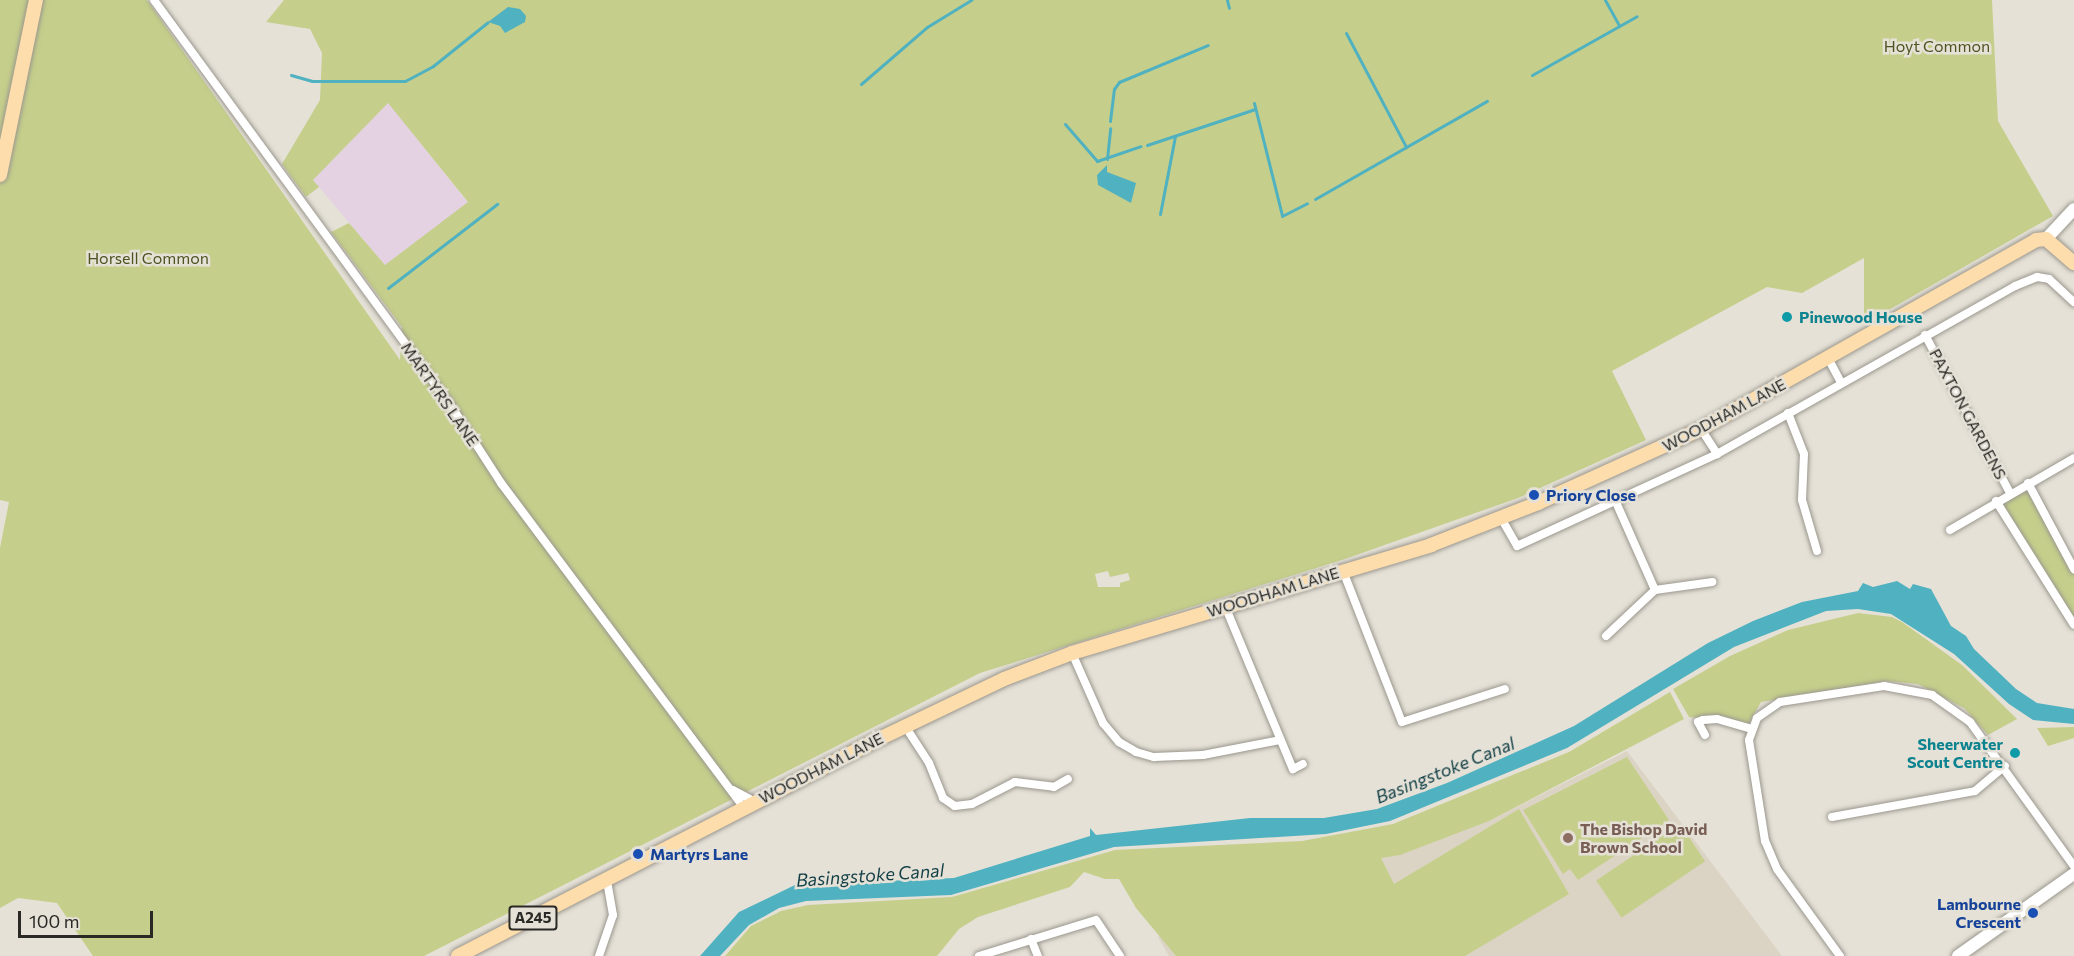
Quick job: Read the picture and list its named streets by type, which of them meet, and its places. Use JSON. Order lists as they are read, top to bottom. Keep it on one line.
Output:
{"streets":{"main road":["WOODHAM LANE","A245"],"street":["MARTYRS LANE","PAXTON GARDENS"]},"crossings":[["MARTYRS LANE","WOODHAM LANE"]],"water":["Basingstoke Canal"],"parks":["Hoyt Common","Horsell Common"],"places":["Pinewood House","Priory Close","Sheerwater Scout Centre","The Bishop David Brown School","Martyrs Lane","Lambourne Crescent"],"scale_bar":"100 m"}
